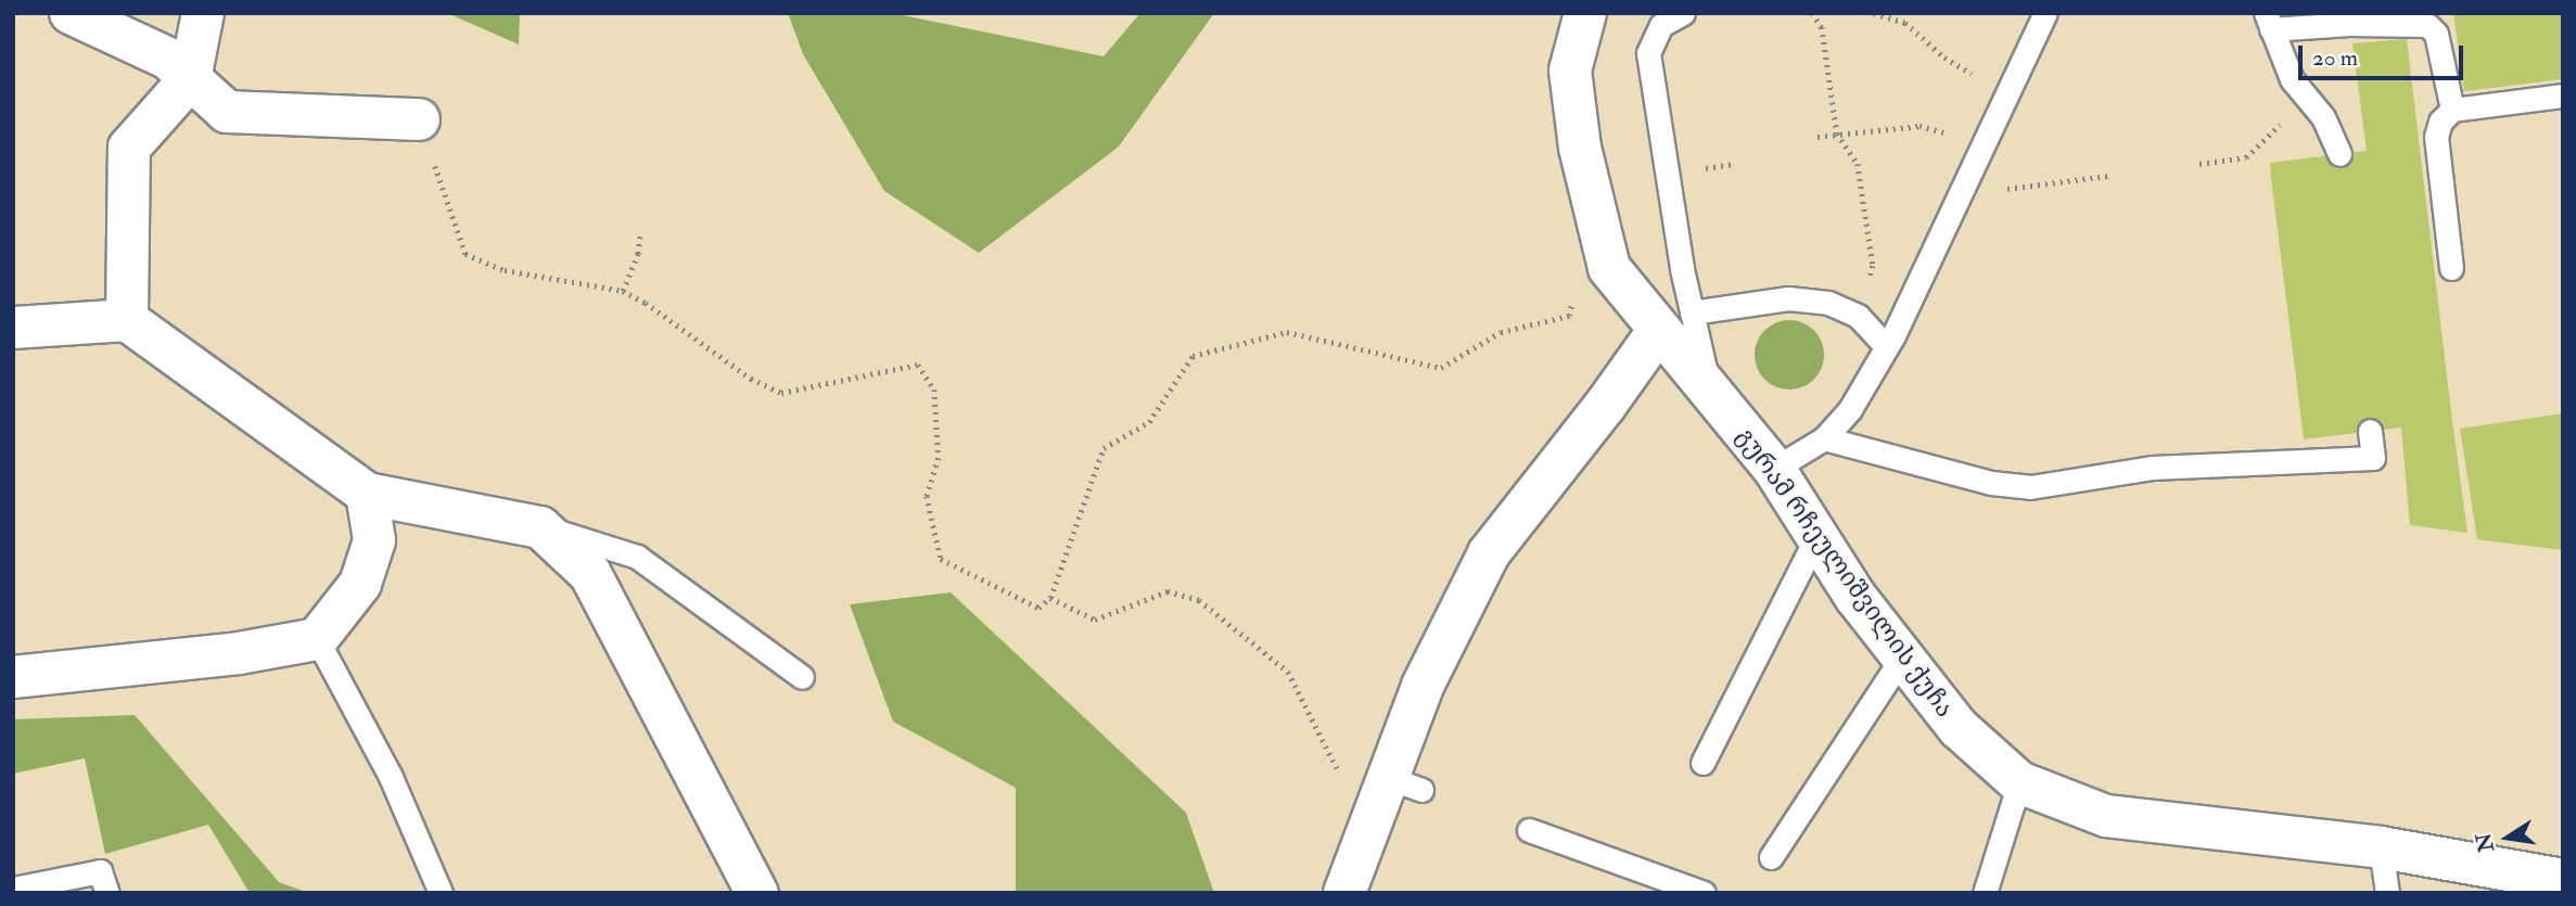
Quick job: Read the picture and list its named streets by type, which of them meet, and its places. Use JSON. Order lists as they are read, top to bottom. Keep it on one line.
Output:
{"streets":{"street":["გურამ რჩეულიშვილის ქუჩა"]},"scale_bar":"20 m","north":"left"}
